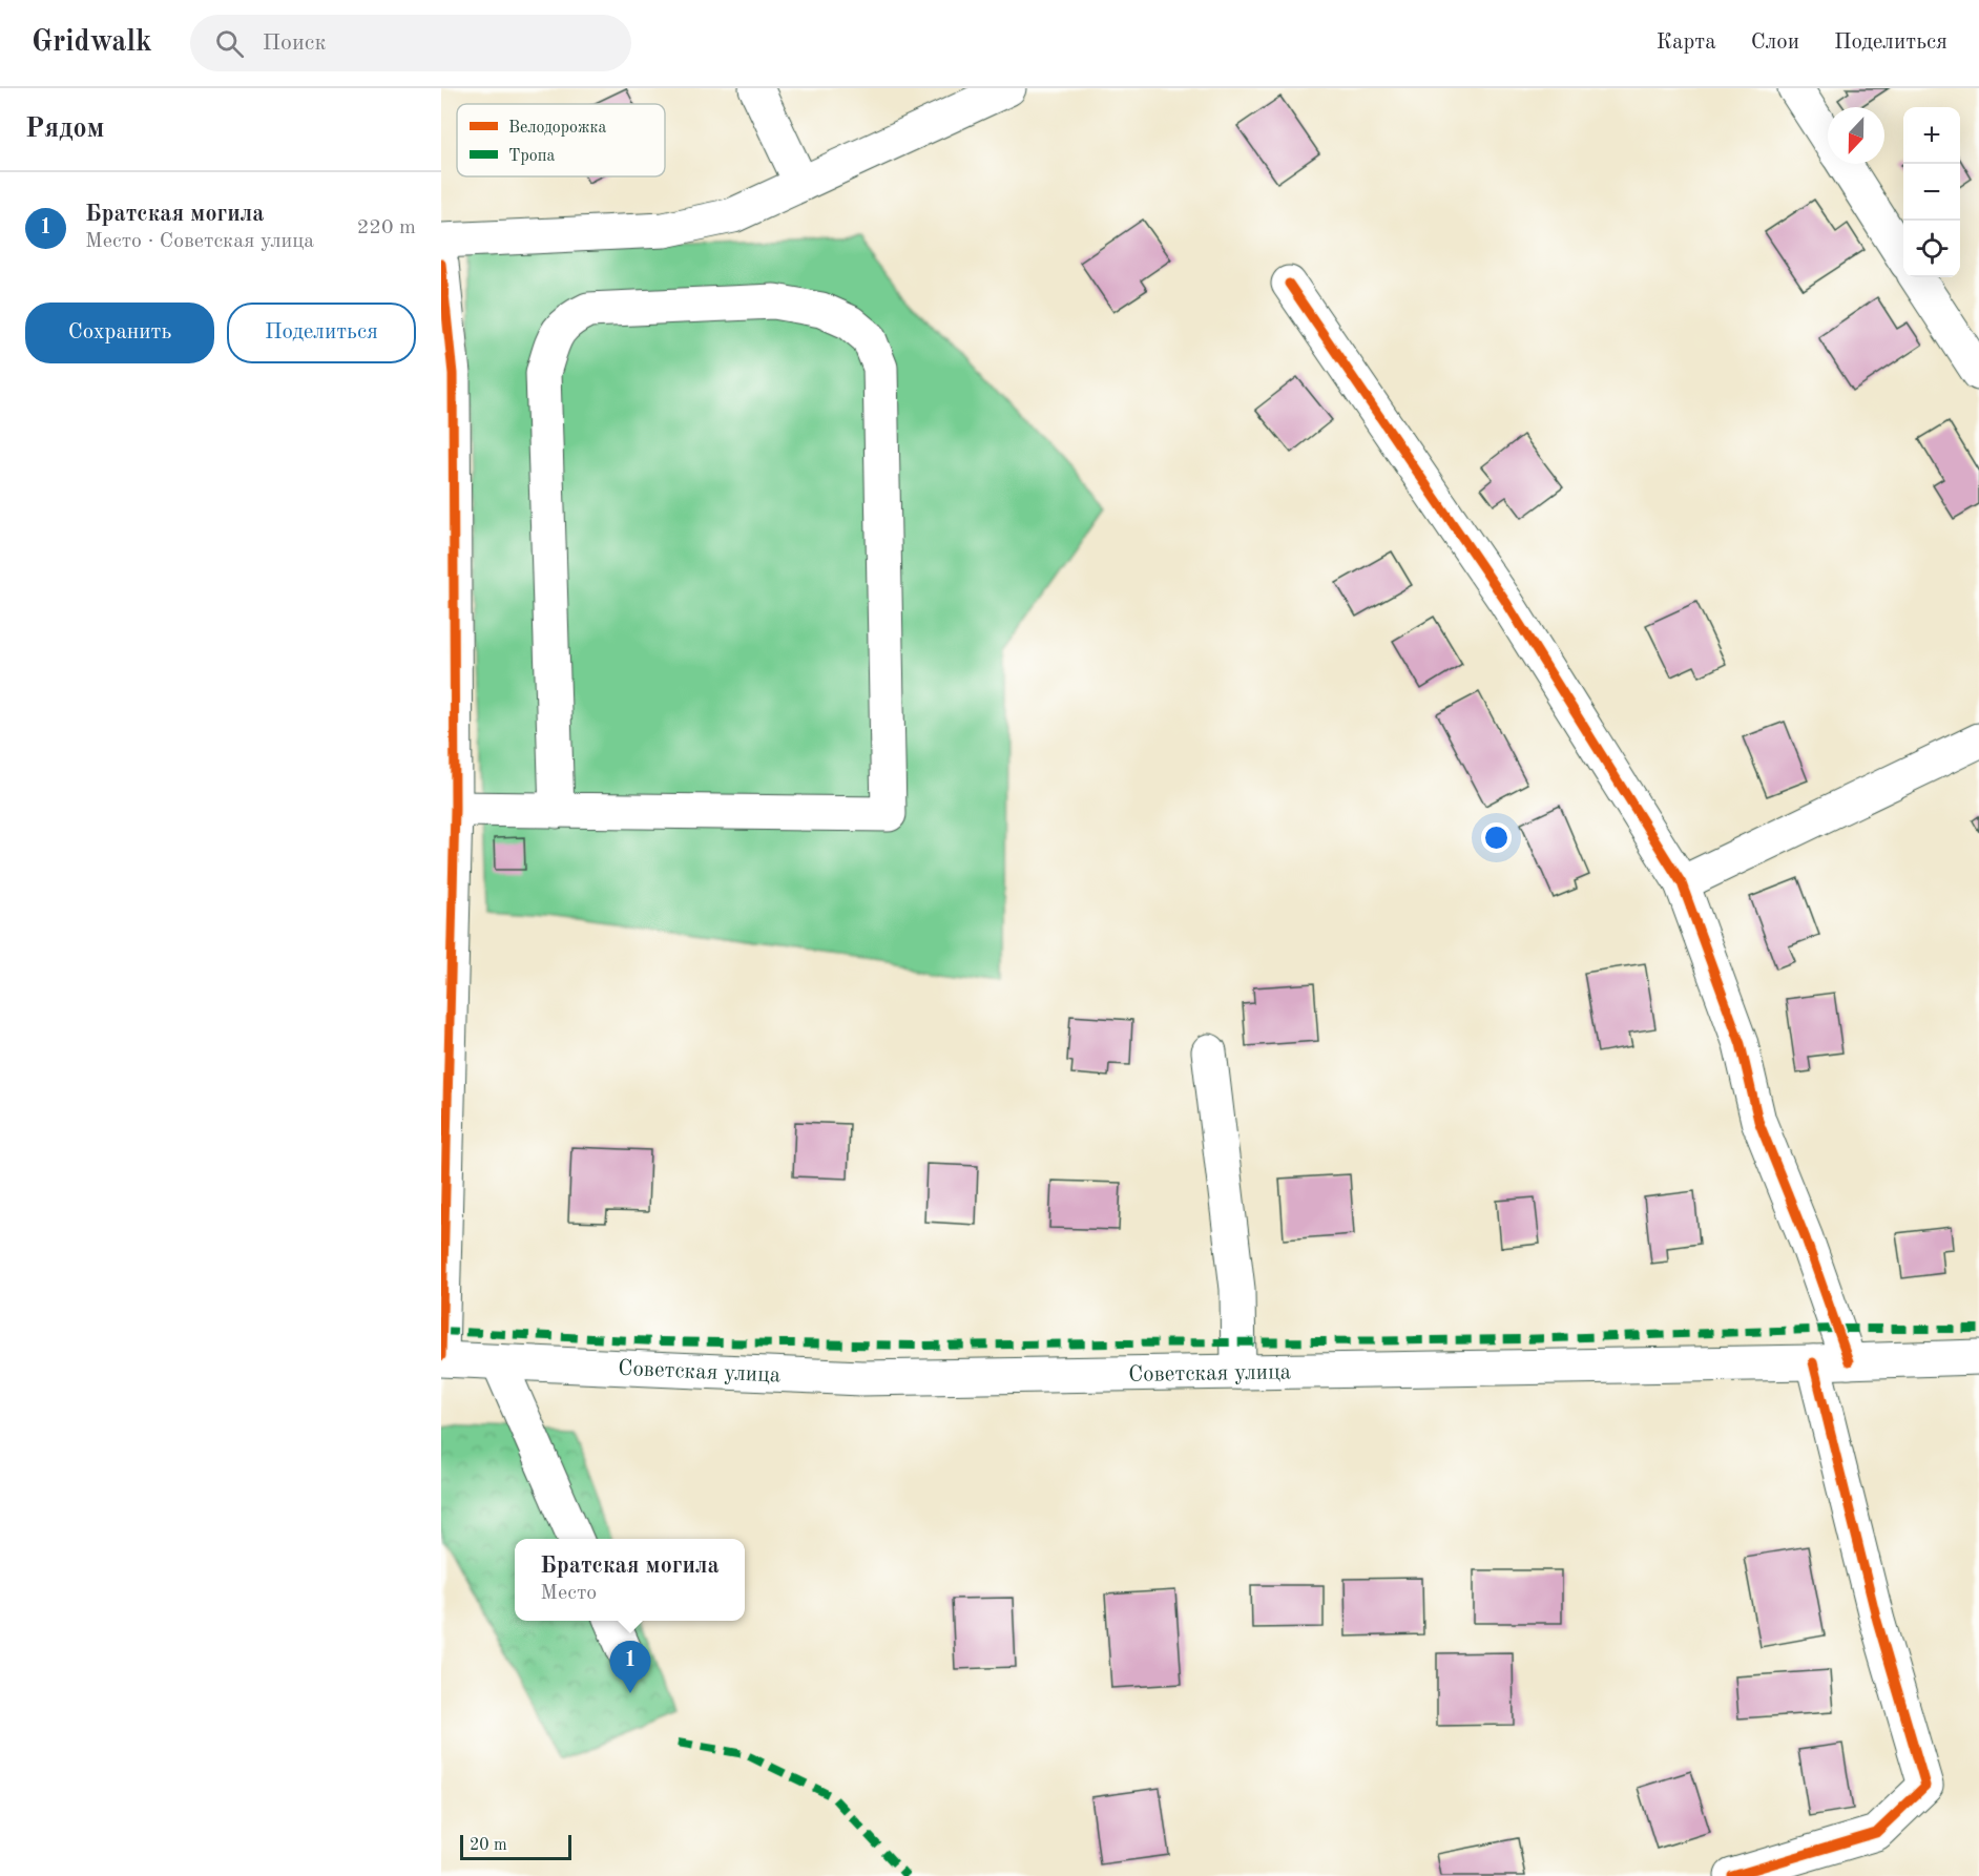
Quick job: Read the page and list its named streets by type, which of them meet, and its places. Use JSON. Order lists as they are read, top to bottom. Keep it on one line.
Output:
{"streets":{"street":["Советская улица"]},"legend":["Велодорожка","Тропа"],"scale_bar":"20 m","north":"bottom","page":{"header":"Gridwalk","search":"Поиск","nav":["Карта","Слои","Поделиться"],"heading":"Рядом","map_buttons":["+","−"],"list":[{"mark":"1","name":"Братская могила","note":"Место · Советская улица","value":"220 m"}],"buttons":["Сохранить","Поделиться"],"popup":["Братская могила","Место"],"pins":"1","scale":"20 m"}}
